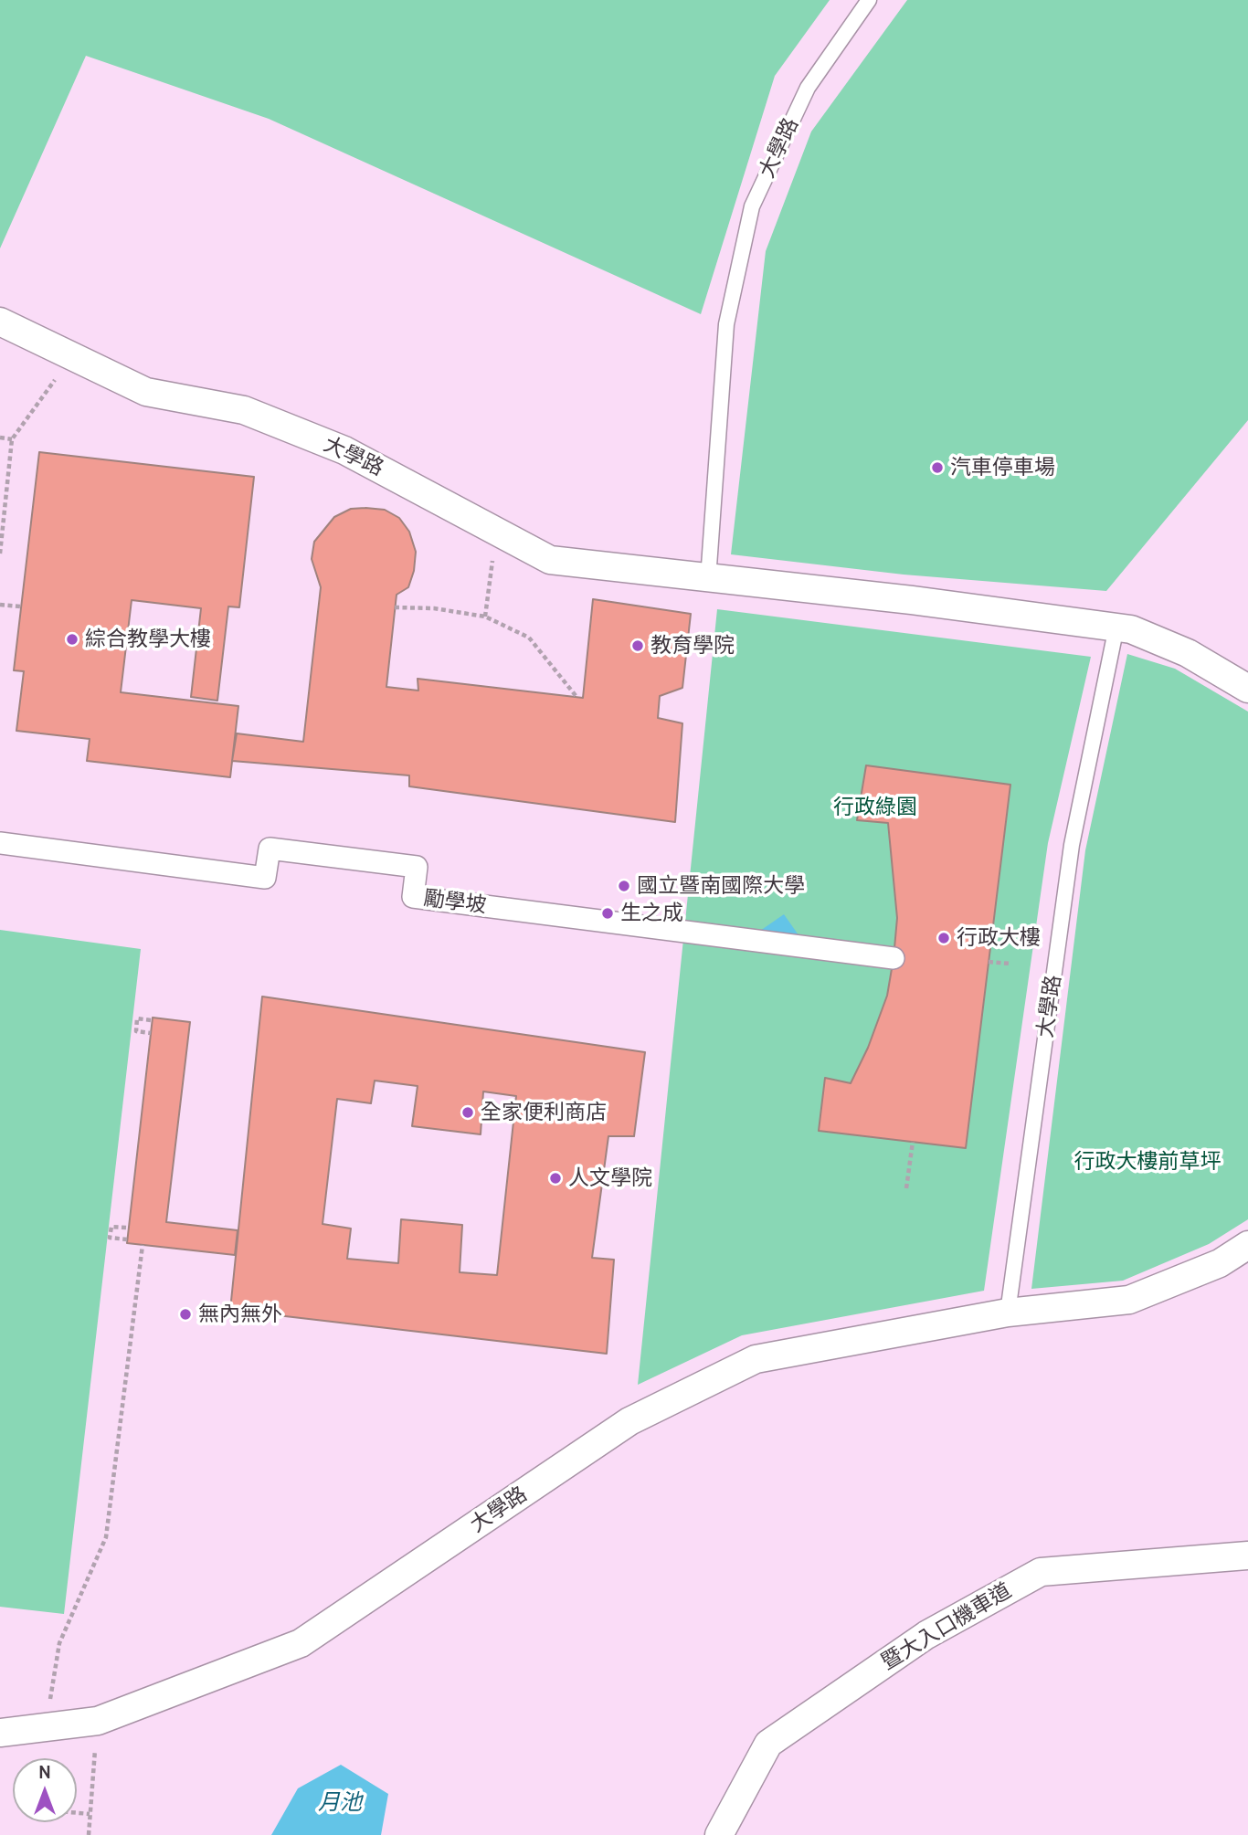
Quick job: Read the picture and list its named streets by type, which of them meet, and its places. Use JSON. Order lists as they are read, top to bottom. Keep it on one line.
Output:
{"streets":{"street":["大學路","勵學坡","暨大入口機車道"]},"water":["月池"],"parks":["行政綠園","行政大樓前草坪"],"places":["汽車停車場","綜合教學大樓","教育學院","國立暨南國際大學","生之成","行政大樓","全家便利商店","人文學院","無內無外"],"north":"top"}
